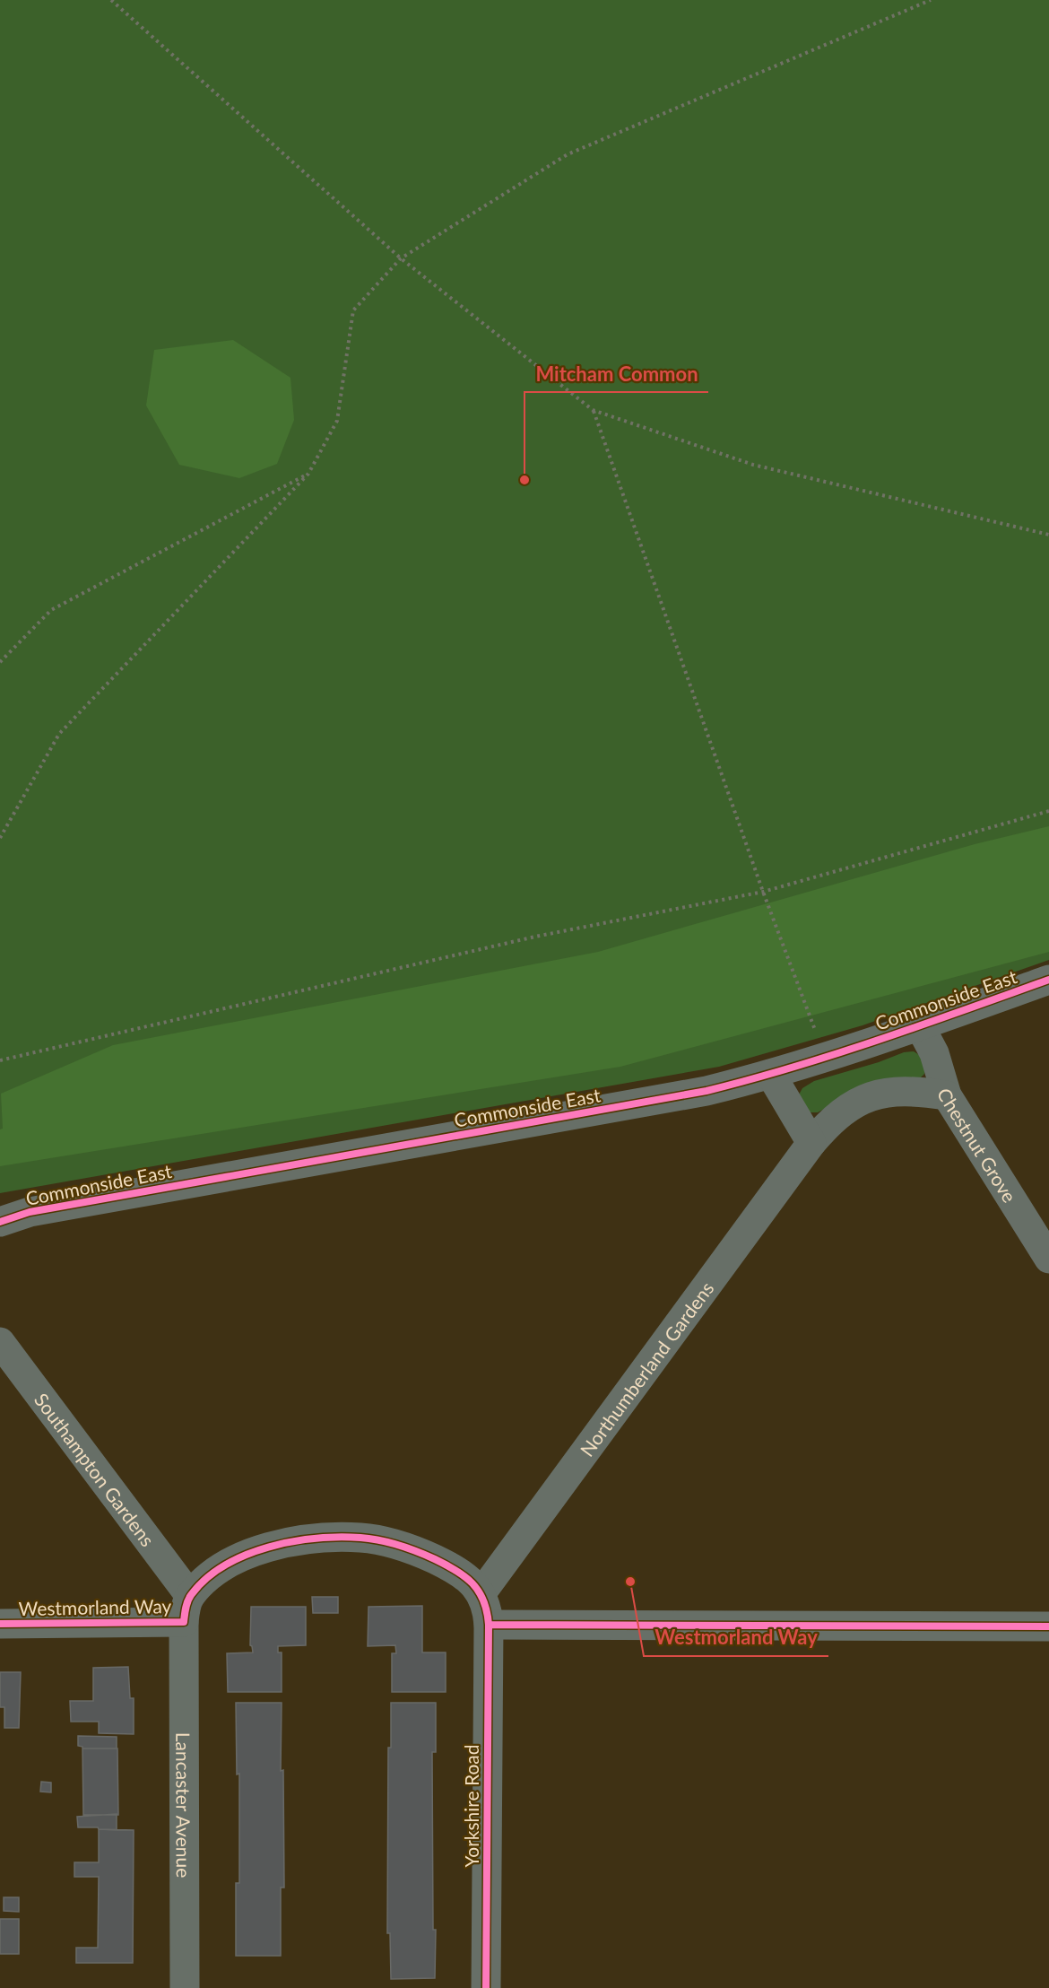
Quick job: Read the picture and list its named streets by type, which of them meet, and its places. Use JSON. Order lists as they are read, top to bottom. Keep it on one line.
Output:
{"streets":{"street":["Commonside East","Chestnut Grove","Northumberland Gardens","Southampton Gardens","Westmorland Way","Lancaster Avenue","Yorkshire Road"]},"crossings":[["Commonside East","Chestnut Grove"],["Chestnut Grove","Northumberland Gardens"],["Northumberland Gardens","Westmorland Way"],["Southampton Gardens","Westmorland Way"],["Southampton Gardens","Lancaster Avenue"],["Westmorland Way","Lancaster Avenue"],["Westmorland Way","Yorkshire Road"]],"places":["Mitcham Common","Westmorland Way"]}
